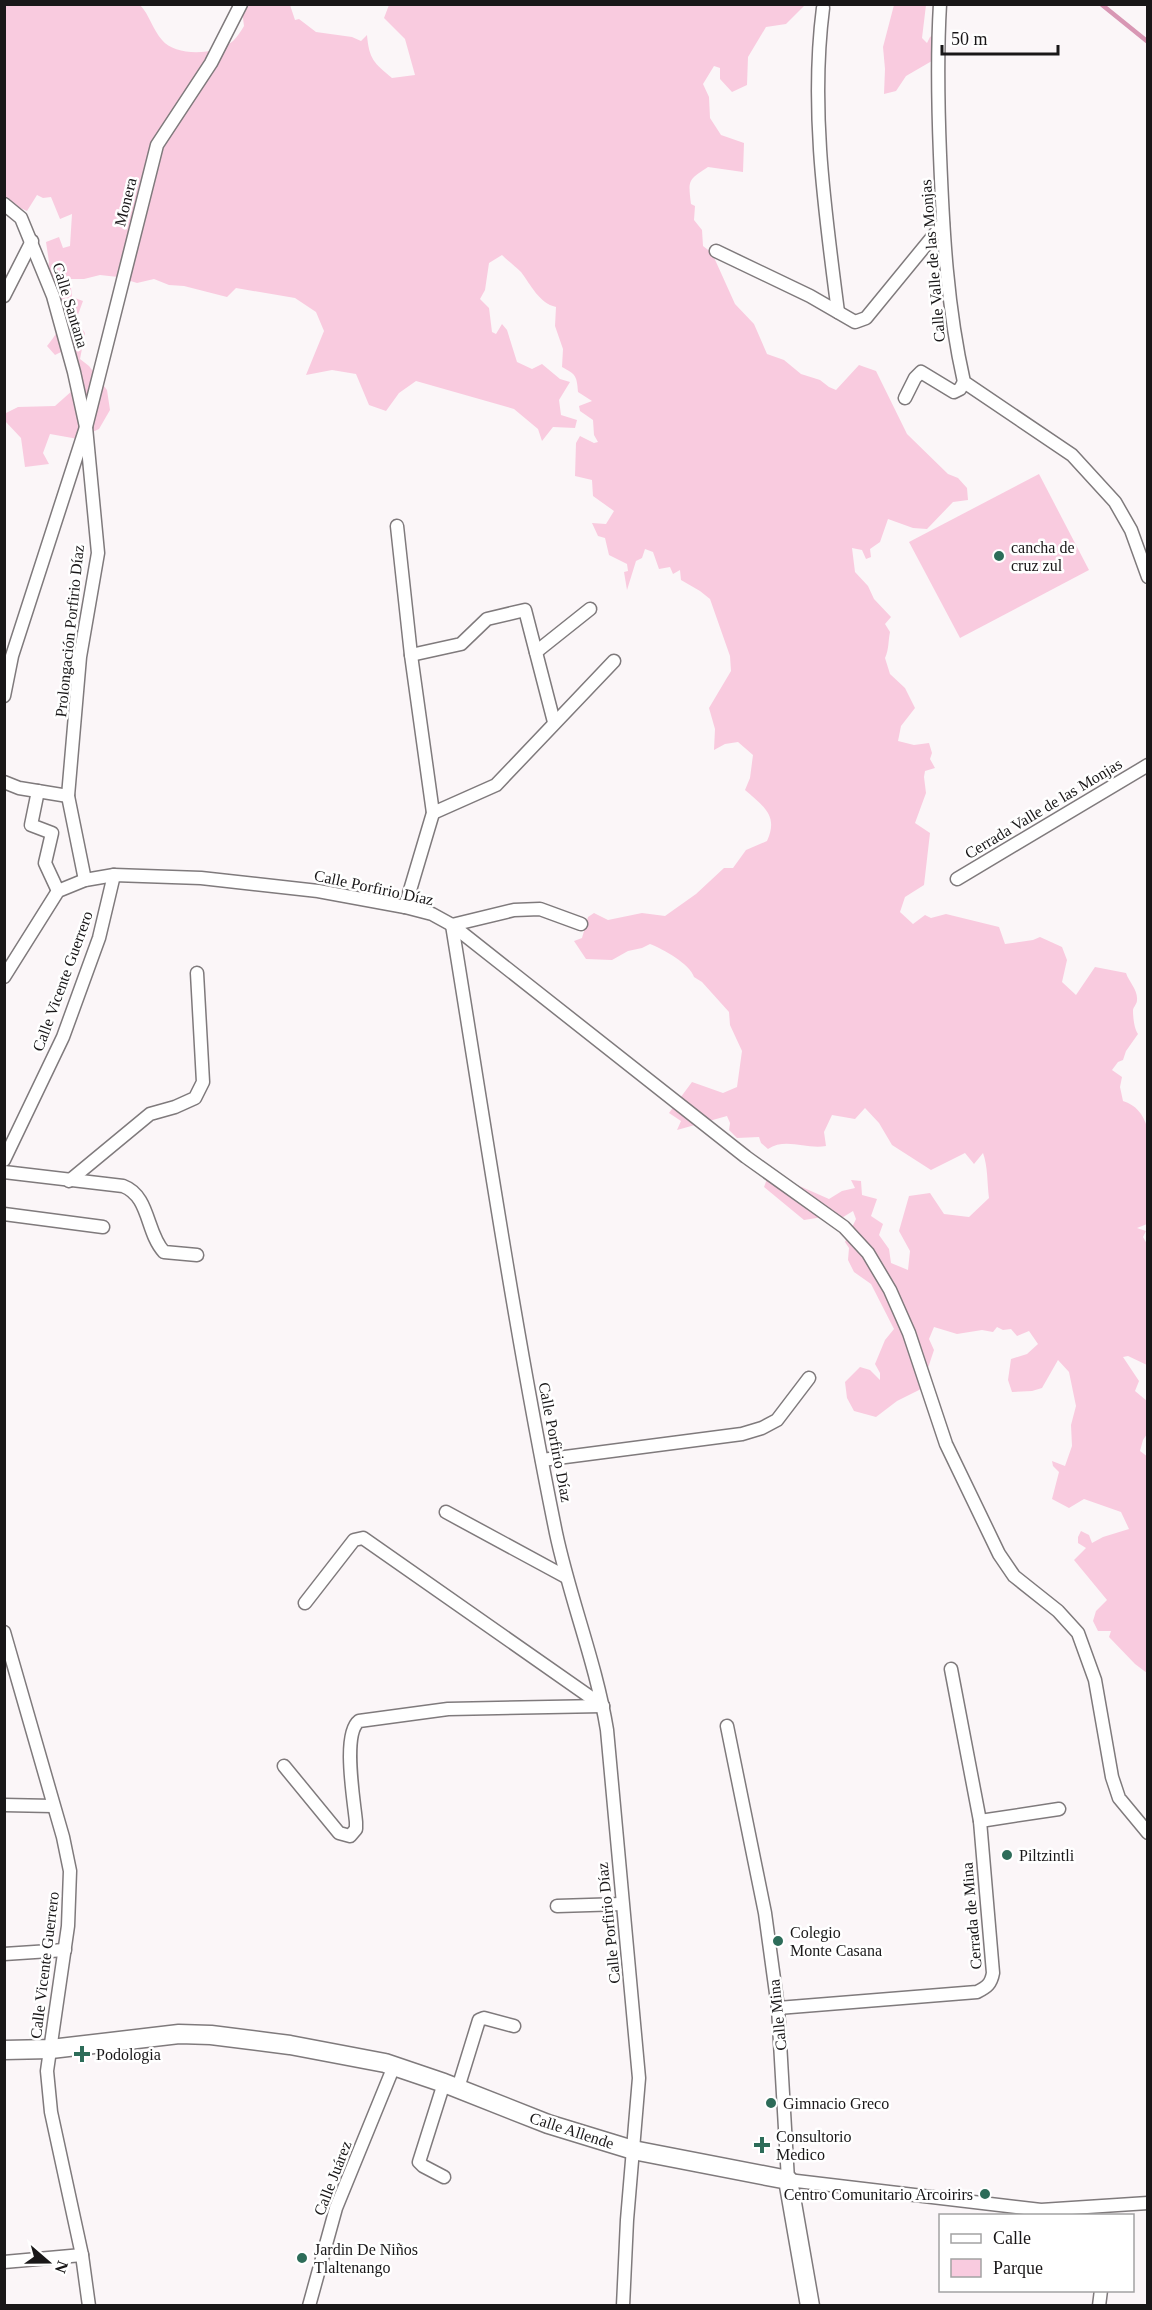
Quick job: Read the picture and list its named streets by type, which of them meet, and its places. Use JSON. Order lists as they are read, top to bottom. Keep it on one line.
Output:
{"streets":{"street":["Monera","Calle Valle de las Monjas","Calle Santana","Prolongación Porfirio Díaz","Cerrada Valle de las Monjas","Calle Porfirio Díaz","Calle Vicente Guerrero","Cerrada de Mina","Calle Mina","Calle Allende","Calle Juárez"]},"crossings":[["Monera","Calle Santana"],["Monera","Prolongación Porfirio Díaz"],["Calle Santana","Prolongación Porfirio Díaz"],["Prolongación Porfirio Díaz","Calle Porfirio Díaz"],["Calle Porfirio Díaz","Calle Vicente Guerrero"],["Calle Porfirio Díaz","Calle Allende"],["Calle Vicente Guerrero","Calle Allende"],["Cerrada de Mina","Calle Mina"],["Calle Mina","Calle Allende"],["Calle Allende","Calle Juárez"]],"places":{"other":["cancha de cruz zul","Piltzintli","Colegio Monte Casana","Gimnacio Greco","Centro Comunitario Arcoirirs","Jardin De Niños Tlaltenango"],"health":["Podologia","Consultorio Medico"]},"legend":["Calle","Parque"],"scale_bar":"50 m","north":"right"}
